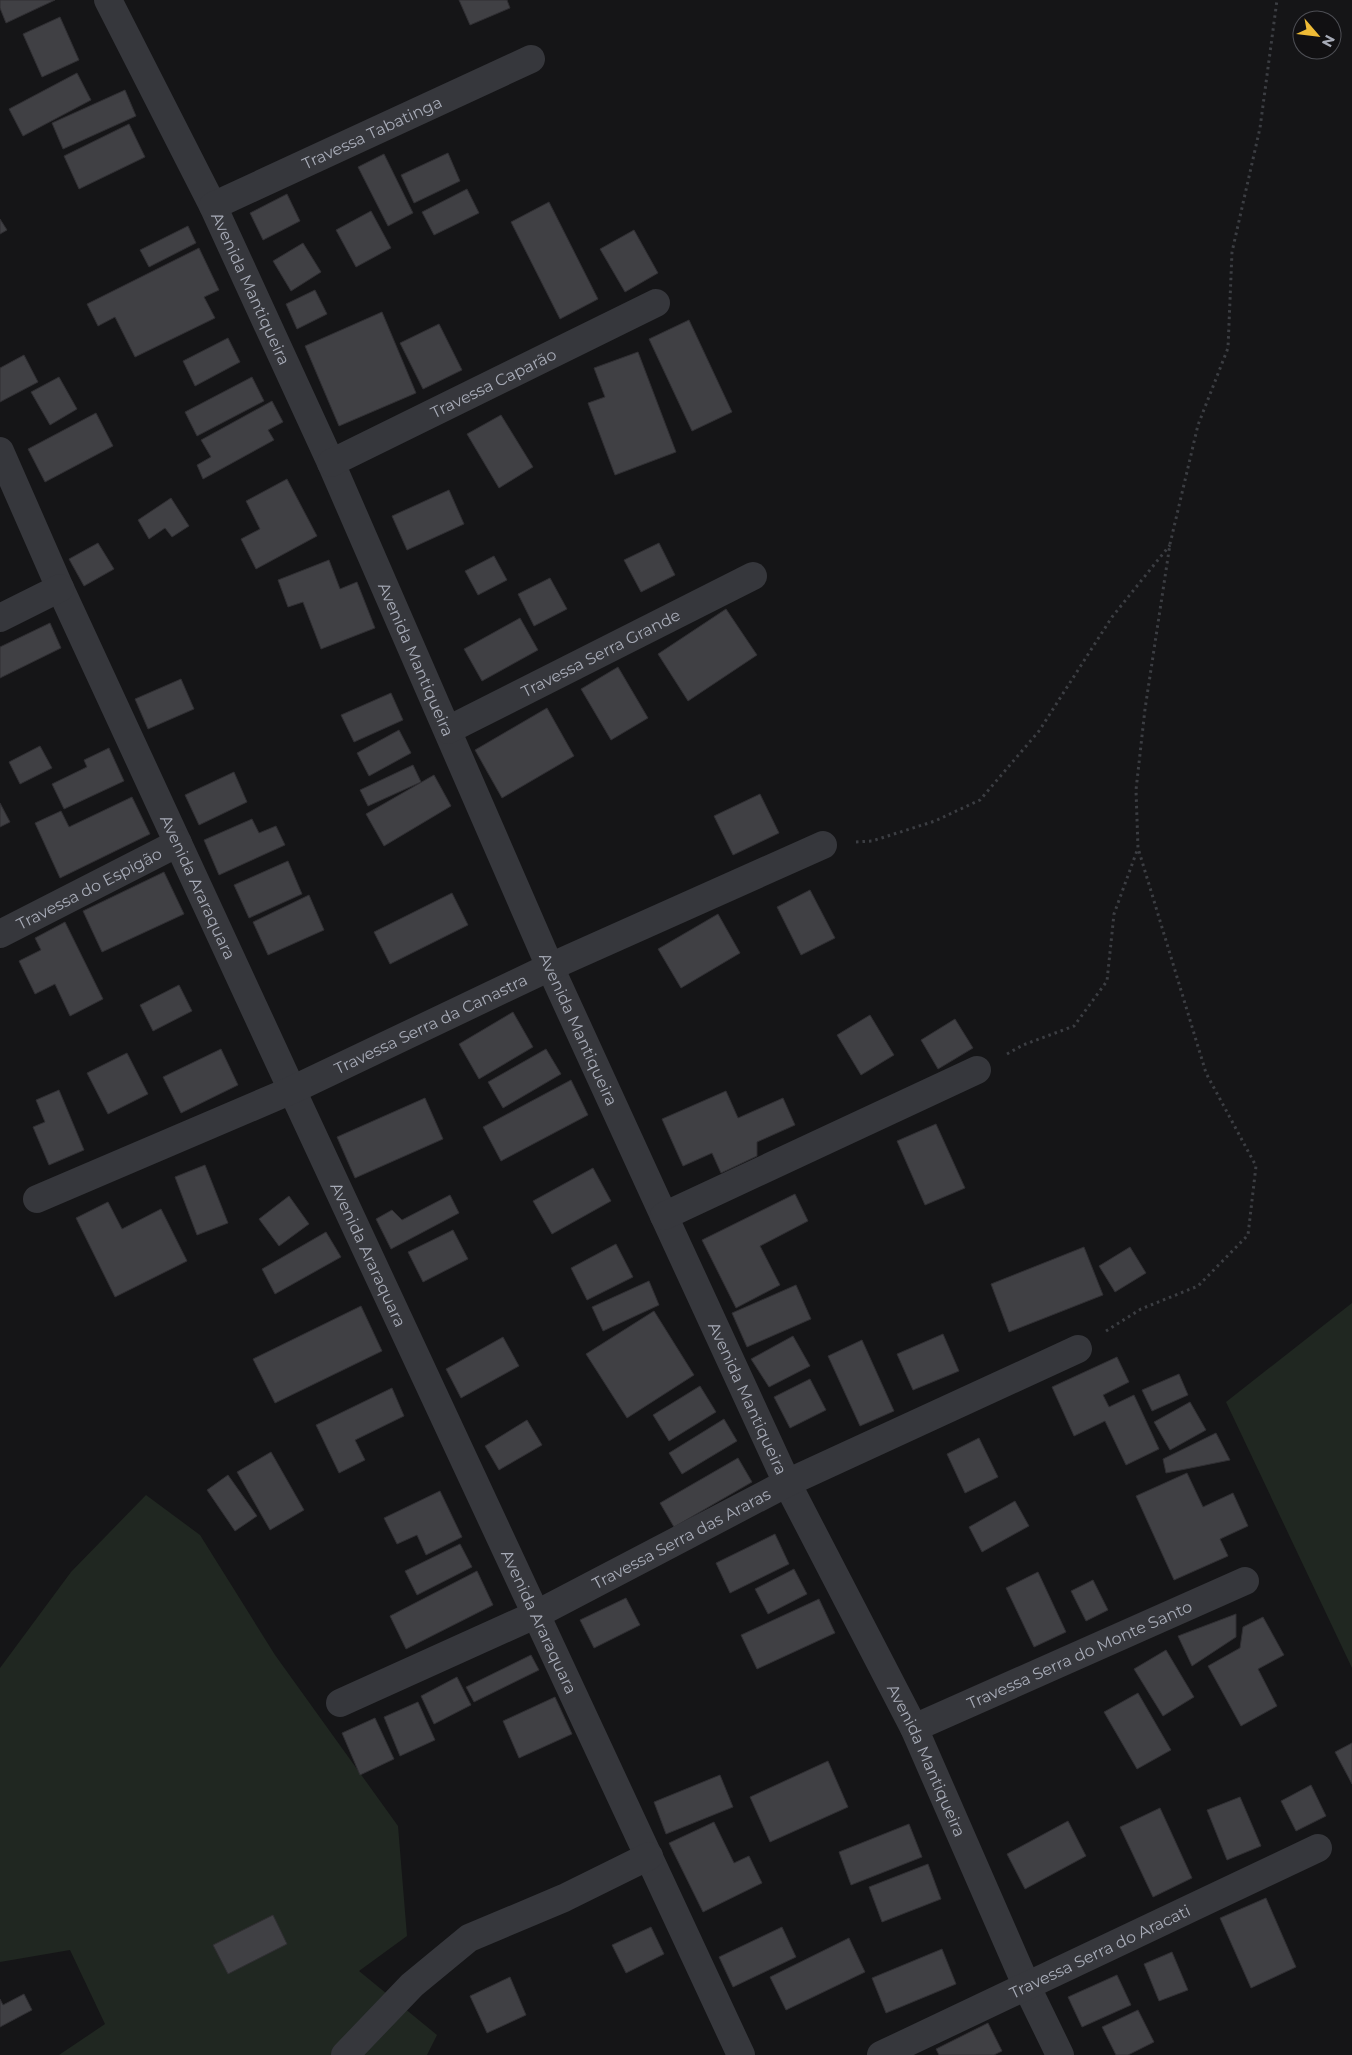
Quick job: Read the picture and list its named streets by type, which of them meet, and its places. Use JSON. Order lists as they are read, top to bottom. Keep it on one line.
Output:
{"streets":{"street":["Travessa Tabatinga","Avenida Mantiqueira","Travessa Caparão","Travessa Serra Grande","Avenida Araraquara","Travessa do Espigão","Travessa Serra da Canastra","Travessa Serra das Araras","Travessa Serra do Monte Santo","Travessa Serra do Aracati"]},"crossings":[["Travessa Tabatinga","Avenida Mantiqueira"],["Avenida Mantiqueira","Travessa Caparão"],["Avenida Mantiqueira","Travessa Serra Grande"],["Avenida Mantiqueira","Travessa Serra da Canastra"],["Avenida Mantiqueira","Travessa Serra das Araras"],["Avenida Mantiqueira","Travessa Serra do Monte Santo"],["Avenida Mantiqueira","Travessa Serra do Aracati"],["Avenida Araraquara","Travessa do Espigão"],["Avenida Araraquara","Travessa Serra da Canastra"],["Avenida Araraquara","Travessa Serra das Araras"]],"north":"bottom right"}
